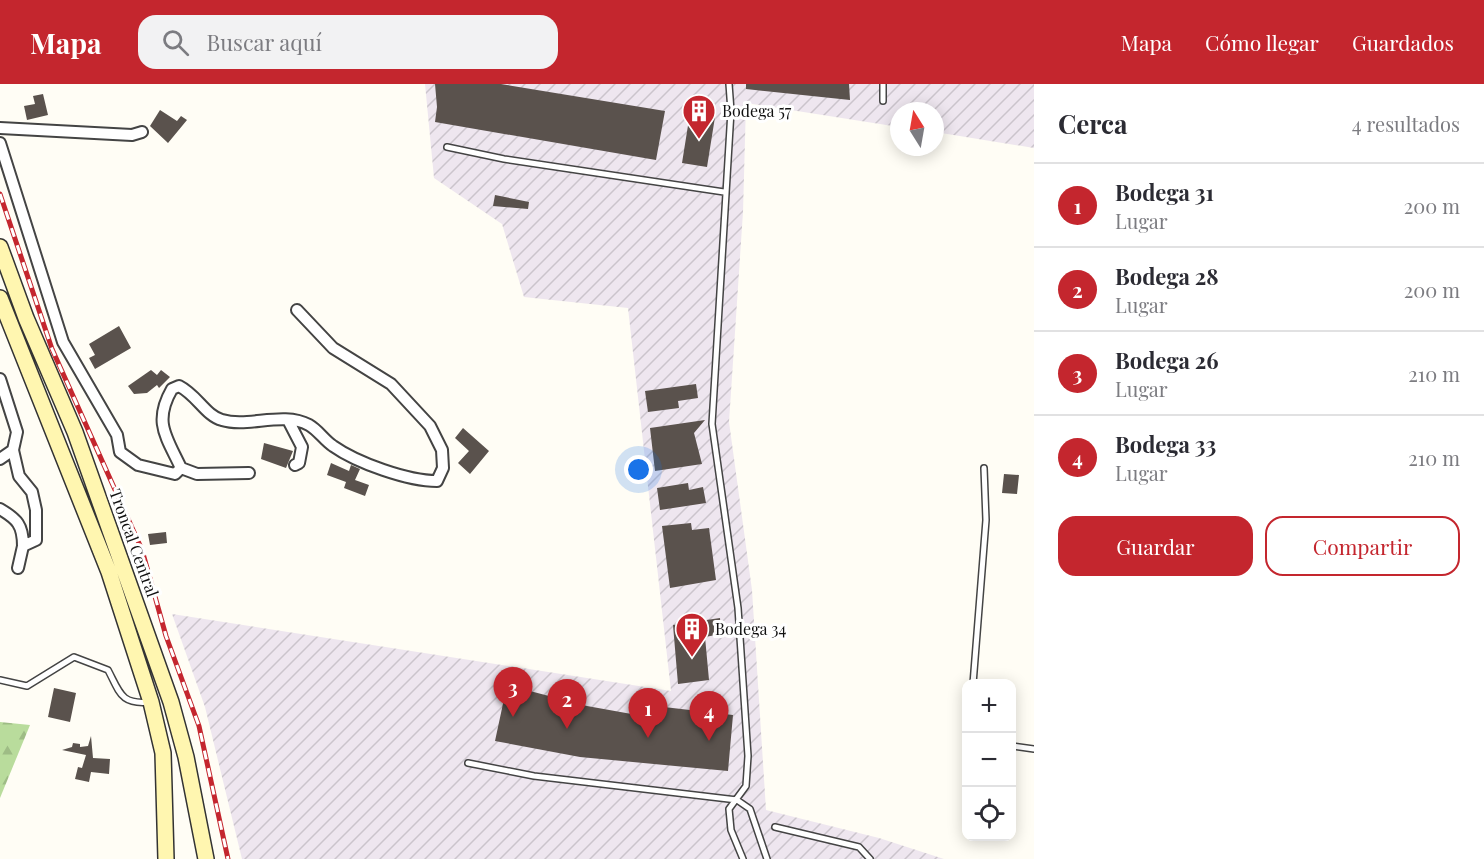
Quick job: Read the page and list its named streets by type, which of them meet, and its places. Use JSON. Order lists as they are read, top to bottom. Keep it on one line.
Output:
{"streets":{"main road":["Troncal Central"]},"places":{"building":["Bodega 57","Bodega 34"]},"north":"top","page":{"header":"Mapa","search":"Buscar aquí","nav":["Mapa","Cómo llegar","Guardados"],"heading":["Cerca","4 resultados"],"list":[{"mark":"1","name":"Bodega 31","note":"Lugar","value":"200 m"},{"mark":"2","name":"Bodega 28","note":"Lugar","value":"200 m"},{"mark":"3","name":"Bodega 26","note":"Lugar","value":"210 m"},{"mark":"4","name":"Bodega 33","note":"Lugar","value":"210 m"}],"buttons":["Guardar","Compartir"],"pins":["3","2","1","4"],"map_buttons":["+","−"]}}
